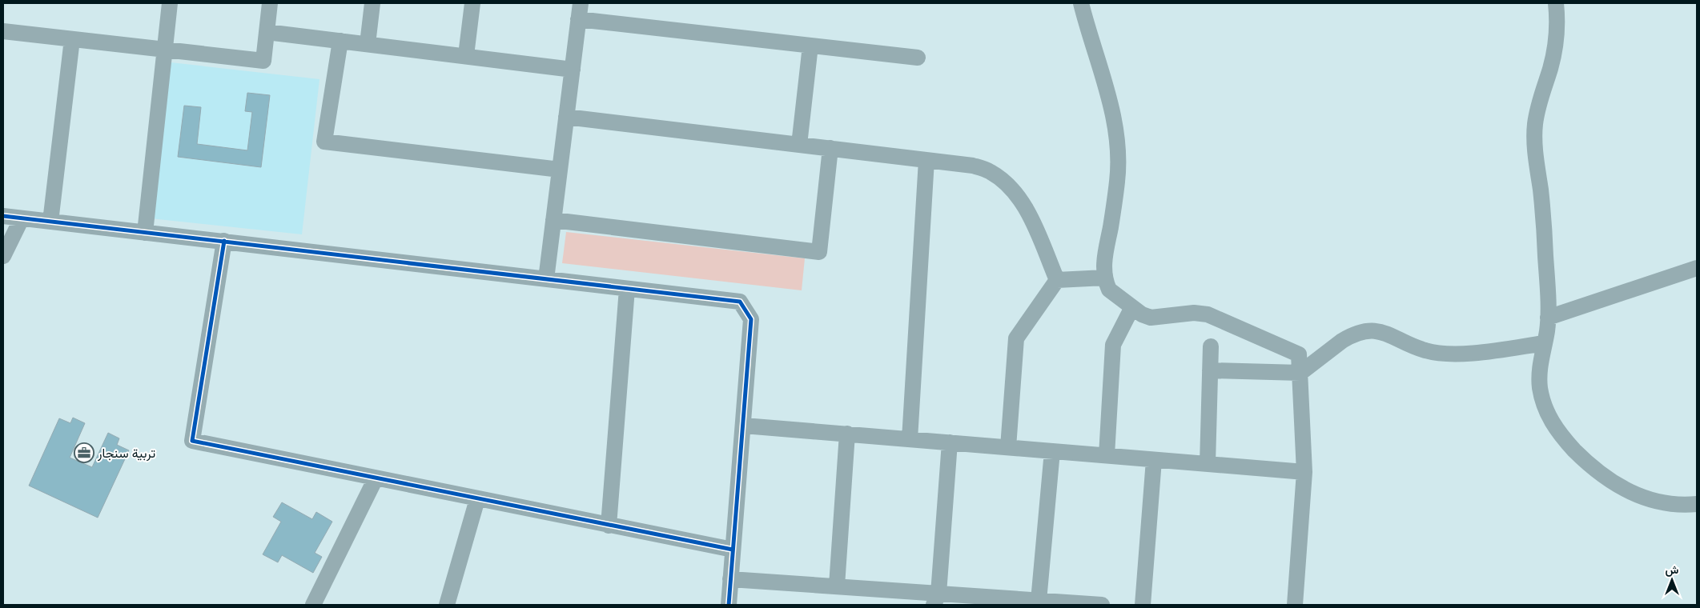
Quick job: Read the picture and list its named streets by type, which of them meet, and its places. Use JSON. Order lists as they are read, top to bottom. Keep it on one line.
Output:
{"places":{"office":["تربية سنجار"]},"north":"top"}
